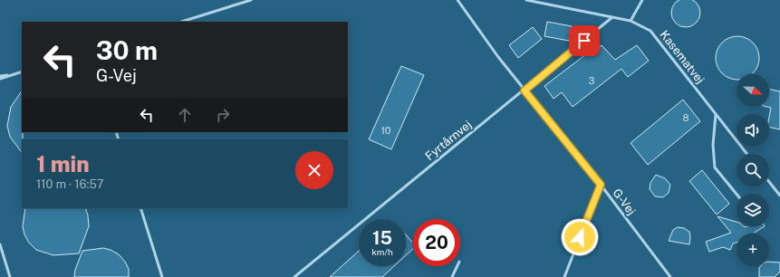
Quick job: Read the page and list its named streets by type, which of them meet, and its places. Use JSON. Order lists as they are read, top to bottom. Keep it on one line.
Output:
{"streets":{"lane":["Kasematvej","Fyrtårnvej","G-Vej"]},"crossings":[["Kasematvej","Fyrtårnvej"],["Fyrtårnvej","G-Vej"]],"house_numbers":["3","8","10"],"north":"right","page":{"turn":["30 m","G-Vej"],"map_buttons":"+","heading":["1 min","110 m · 16:57"],"speed":"15 km/h","limit":"20"}}
